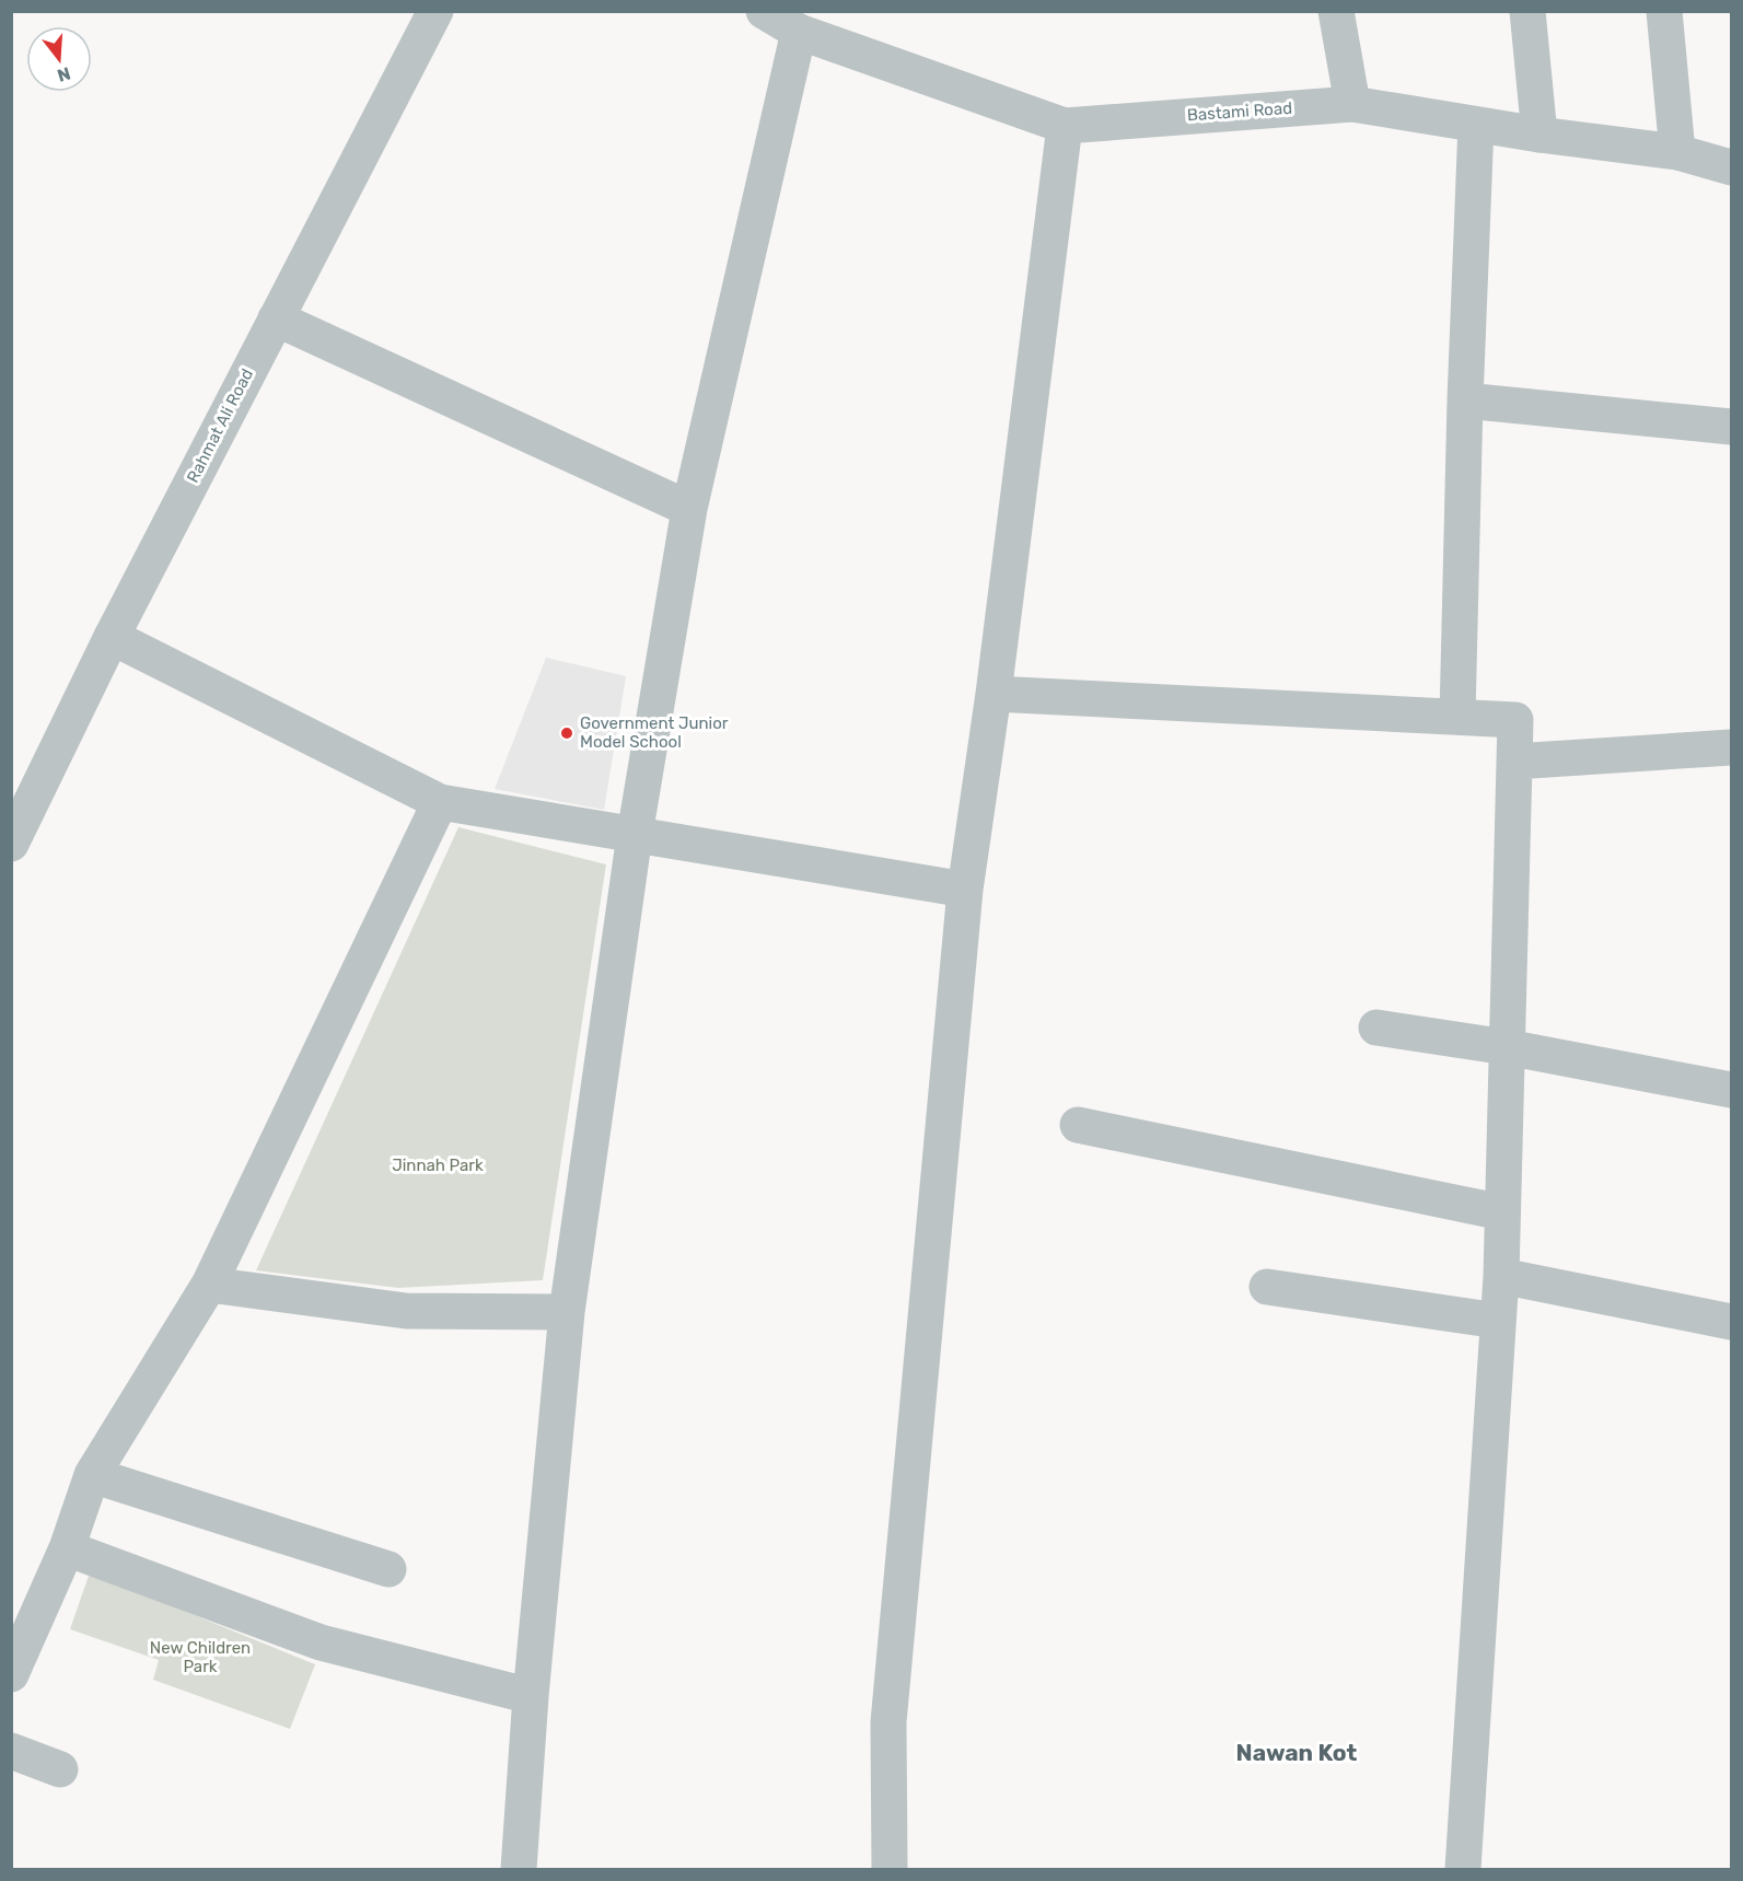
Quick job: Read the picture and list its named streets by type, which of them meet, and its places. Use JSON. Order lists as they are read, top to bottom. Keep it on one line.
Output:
{"streets":{"street":["Bastami Road","Rahmat Ali Road"]},"districts":["Nawan Kot"],"parks":["Jinnah Park","New Children Park"],"places":["Government Junior Model School"],"north":"bottom"}
